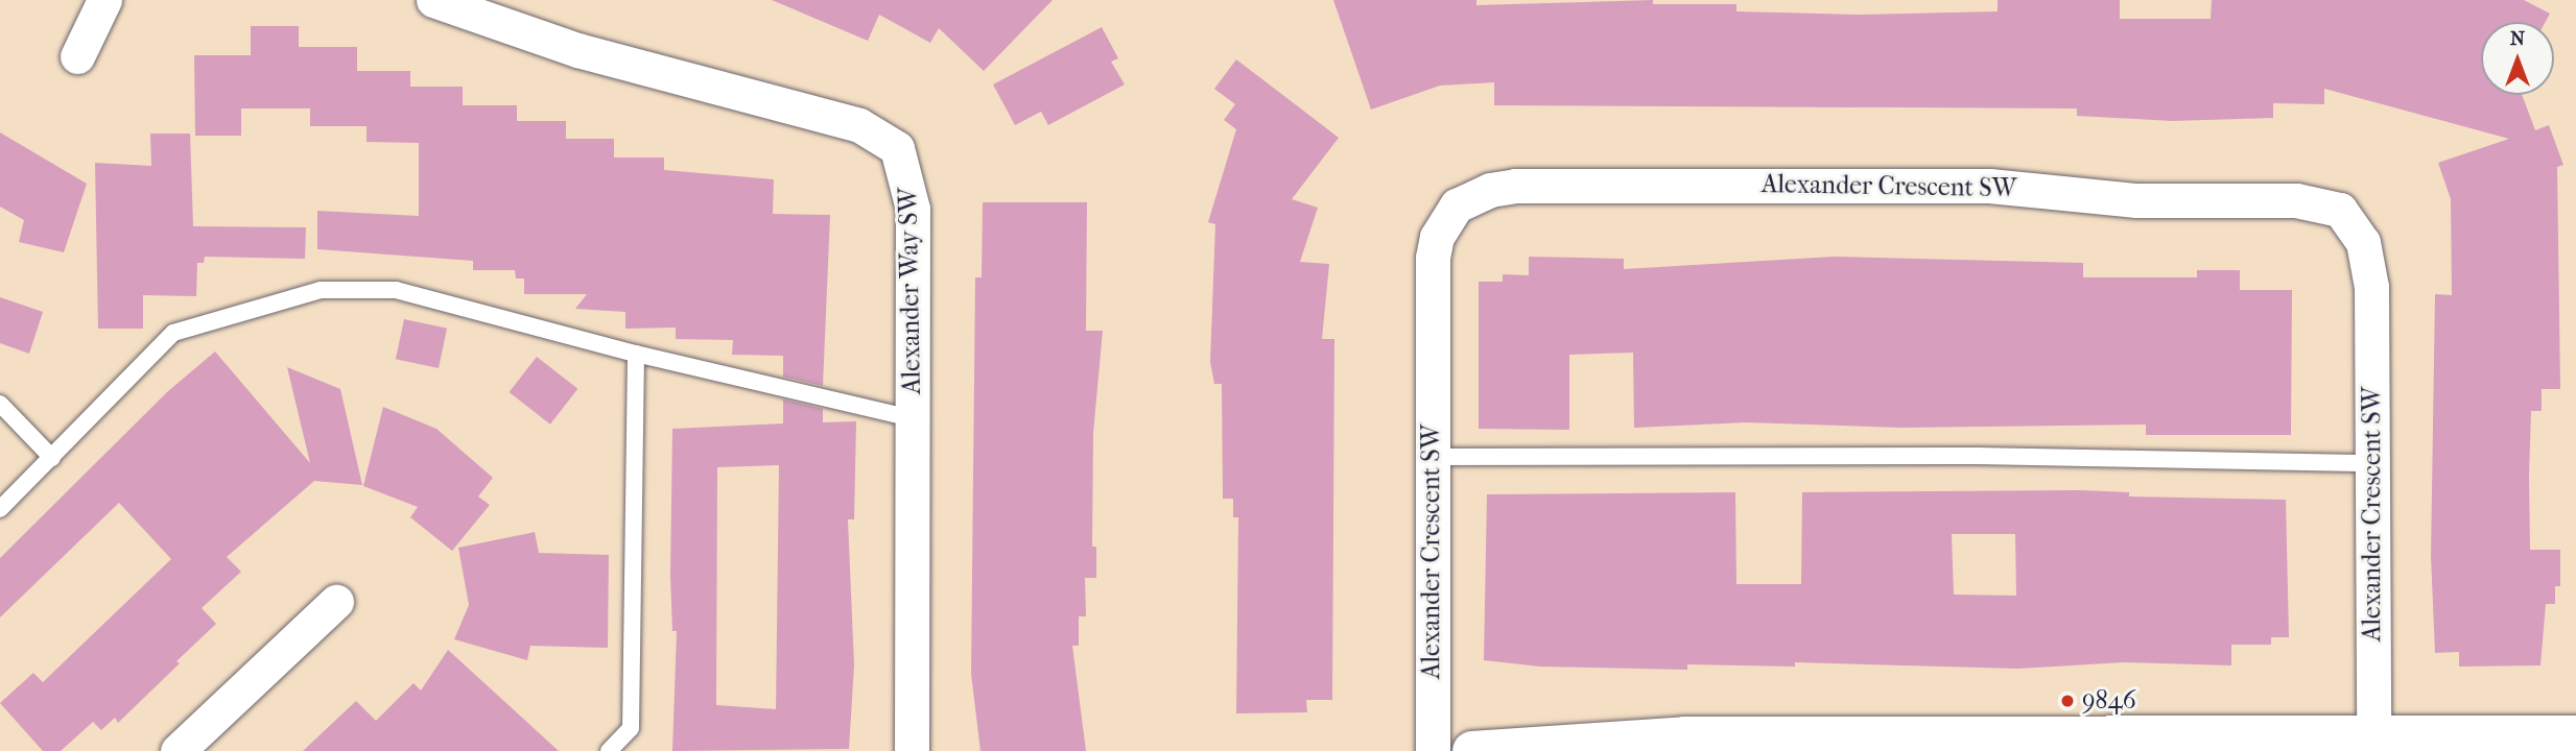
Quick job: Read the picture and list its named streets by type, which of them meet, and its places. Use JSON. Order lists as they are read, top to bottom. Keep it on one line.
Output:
{"streets":{"street":["Alexander Crescent SW","Alexander Way SW"]},"places":["9846"],"north":"top"}
